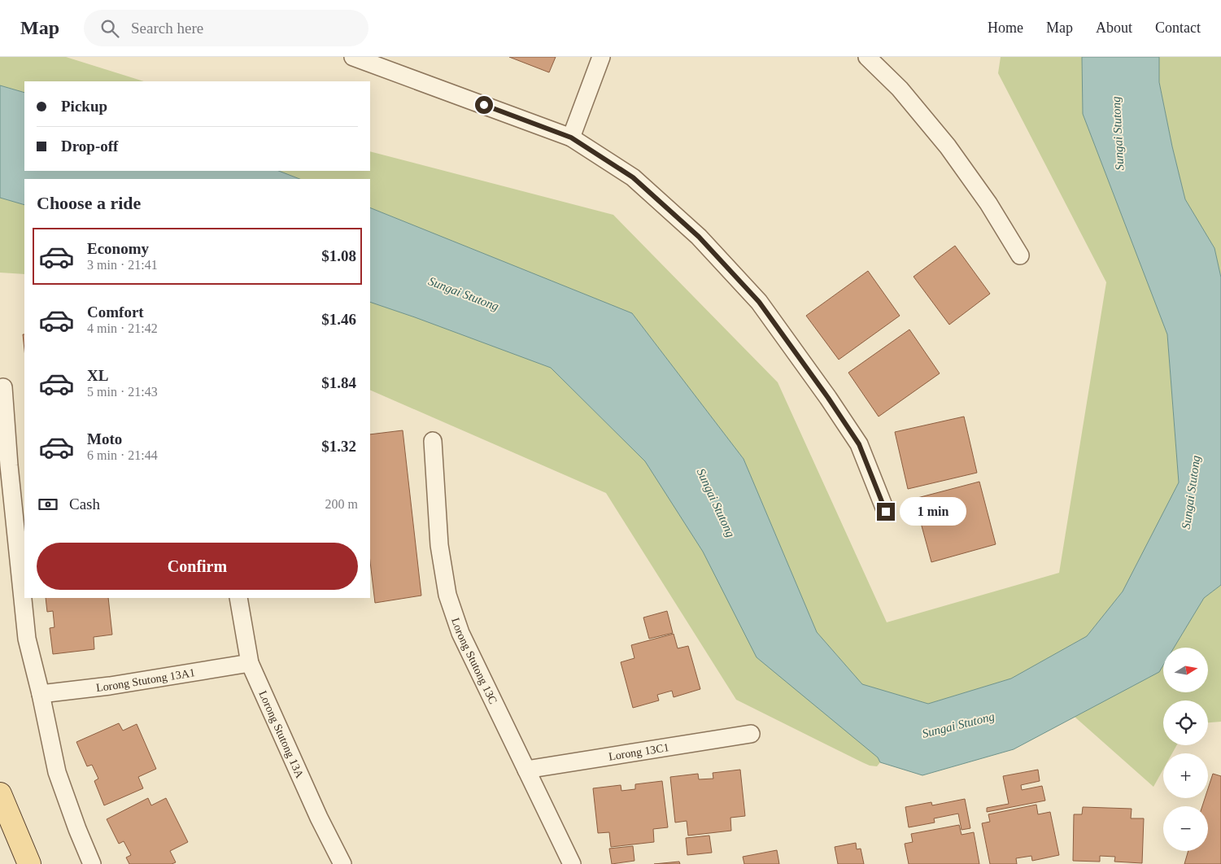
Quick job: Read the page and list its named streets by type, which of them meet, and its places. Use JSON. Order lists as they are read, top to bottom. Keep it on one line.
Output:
{"streets":{"street":["Lorong Stutong 13C","Lorong Stutong 13A1","Lorong Stutong 13A","Lorong 13C1"]},"crossings":[["Lorong Stutong 13C","Lorong 13C1"],["Lorong Stutong 13A1","Lorong Stutong 13A"]],"water":["Sungai Stutong"],"north":"right","page":{"header":"Map","search":"Search here","nav":["Home","Map","About","Contact"],"banner":["Pickup","Drop-off"],"heading":"Choose a ride","list":[{"name":"Economy","note":"3 min · 21:41","value":"$1.08"},{"name":"Comfort","note":"4 min · 21:42","value":"$1.46"},{"name":"XL","note":"5 min · 21:43","value":"$1.84"},{"name":"Moto","note":"6 min · 21:44","value":"$1.32"}],"pay":["Cash","200 m"],"bubble":"1 min","buttons":"Confirm","map_buttons":["+","−"]}}
